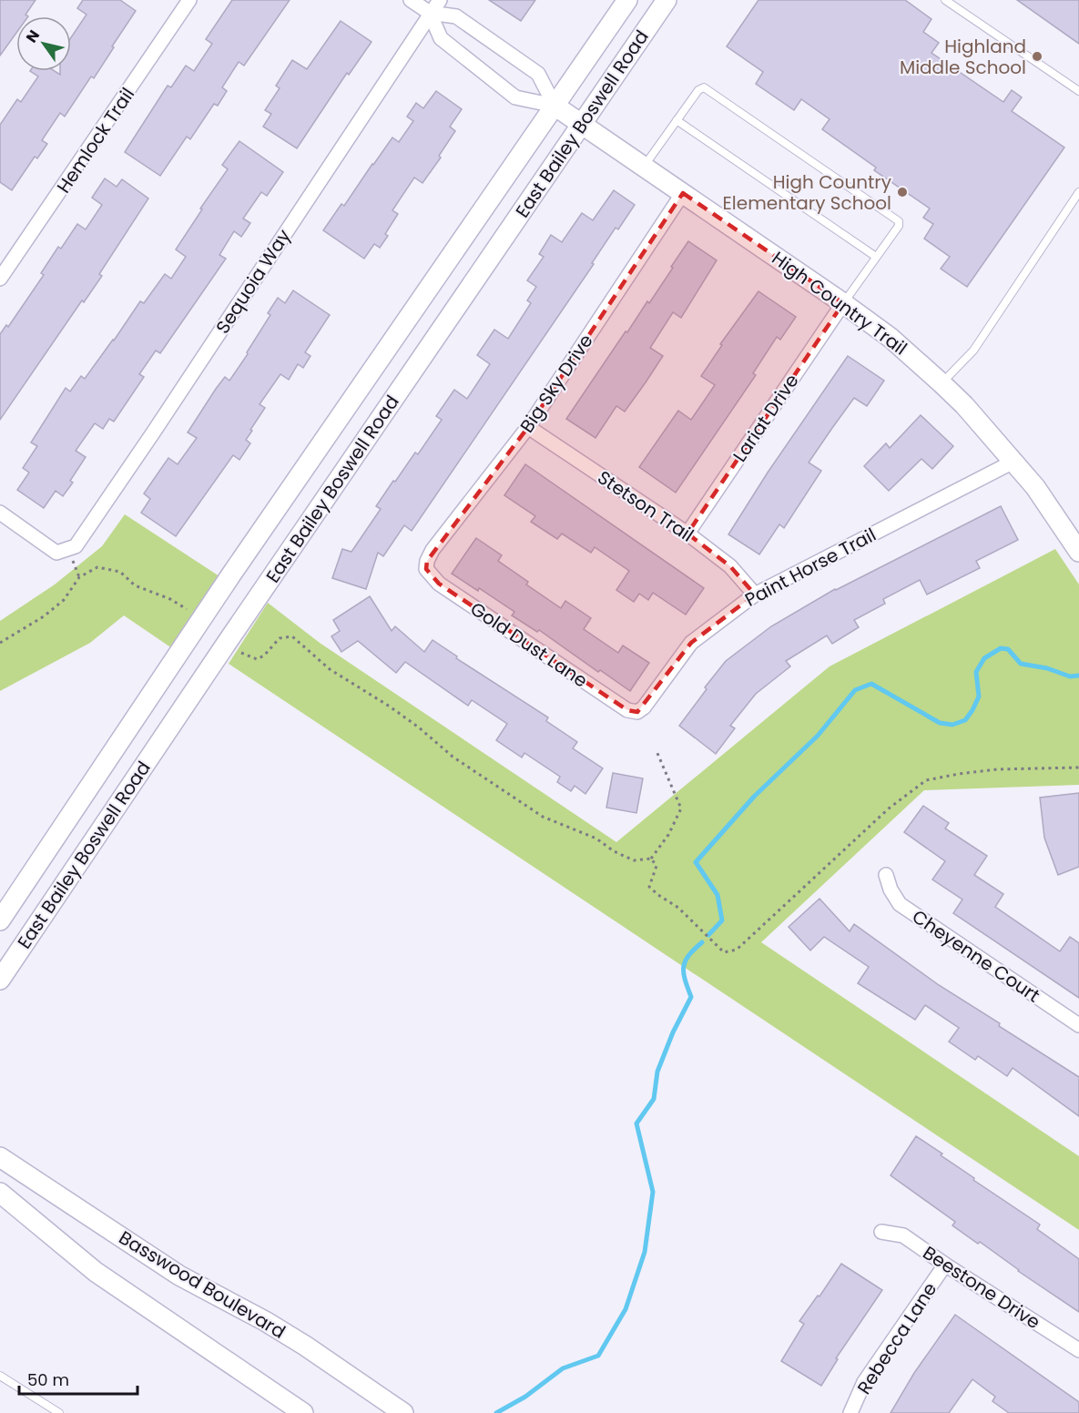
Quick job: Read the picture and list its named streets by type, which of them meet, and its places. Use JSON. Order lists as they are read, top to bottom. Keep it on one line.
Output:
{"streets":{"main road":["East Bailey Boswell Road","High Country Trail","Basswood Boulevard"],"street":["Hemlock Trail","Sequoia Way","Big Sky Drive","Lariat Drive","Stetson Trail","Paint Horse Trail","Gold Dust Lane","Cheyenne Court","Beestone Drive","Rebecca Lane"]},"crossings":[["East Bailey Boswell Road","High Country Trail"],["High Country Trail","Big Sky Drive"],["High Country Trail","Lariat Drive"],["High Country Trail","Paint Horse Trail"],["Big Sky Drive","Stetson Trail"],["Big Sky Drive","Gold Dust Lane"],["Lariat Drive","Stetson Trail"],["Stetson Trail","Paint Horse Trail"],["Paint Horse Trail","Gold Dust Lane"],["Beestone Drive","Rebecca Lane"]],"places":["Highland Middle School","High Country Elementary School"],"scale_bar":"50 m","north":"top left"}
